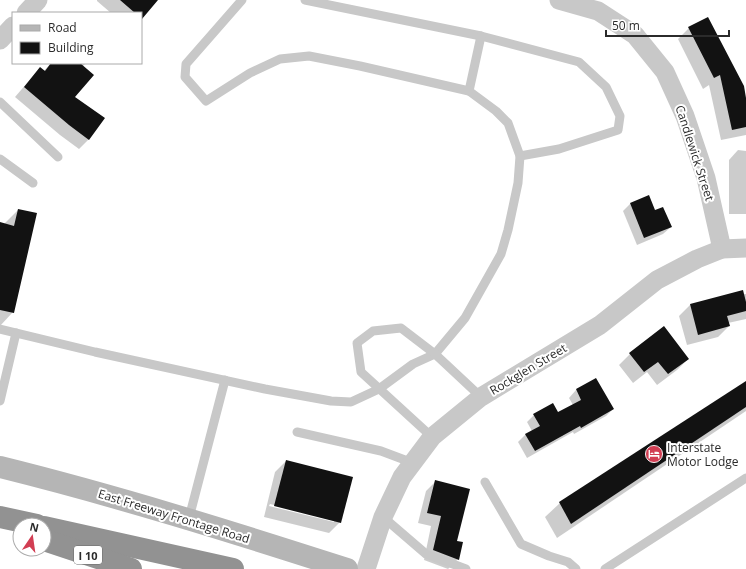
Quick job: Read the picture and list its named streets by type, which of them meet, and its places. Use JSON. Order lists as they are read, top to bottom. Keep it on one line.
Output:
{"streets":{"highway":["I 10"],"main road":["East Freeway Frontage Road"],"street":["Candlewick Street","Rockglen Street"]},"crossings":[["Candlewick Street","Rockglen Street"]],"places":{"hotel":["Interstate Motor Lodge"]},"legend":["Road","Building"],"scale_bar":"50 m","north":"top"}
